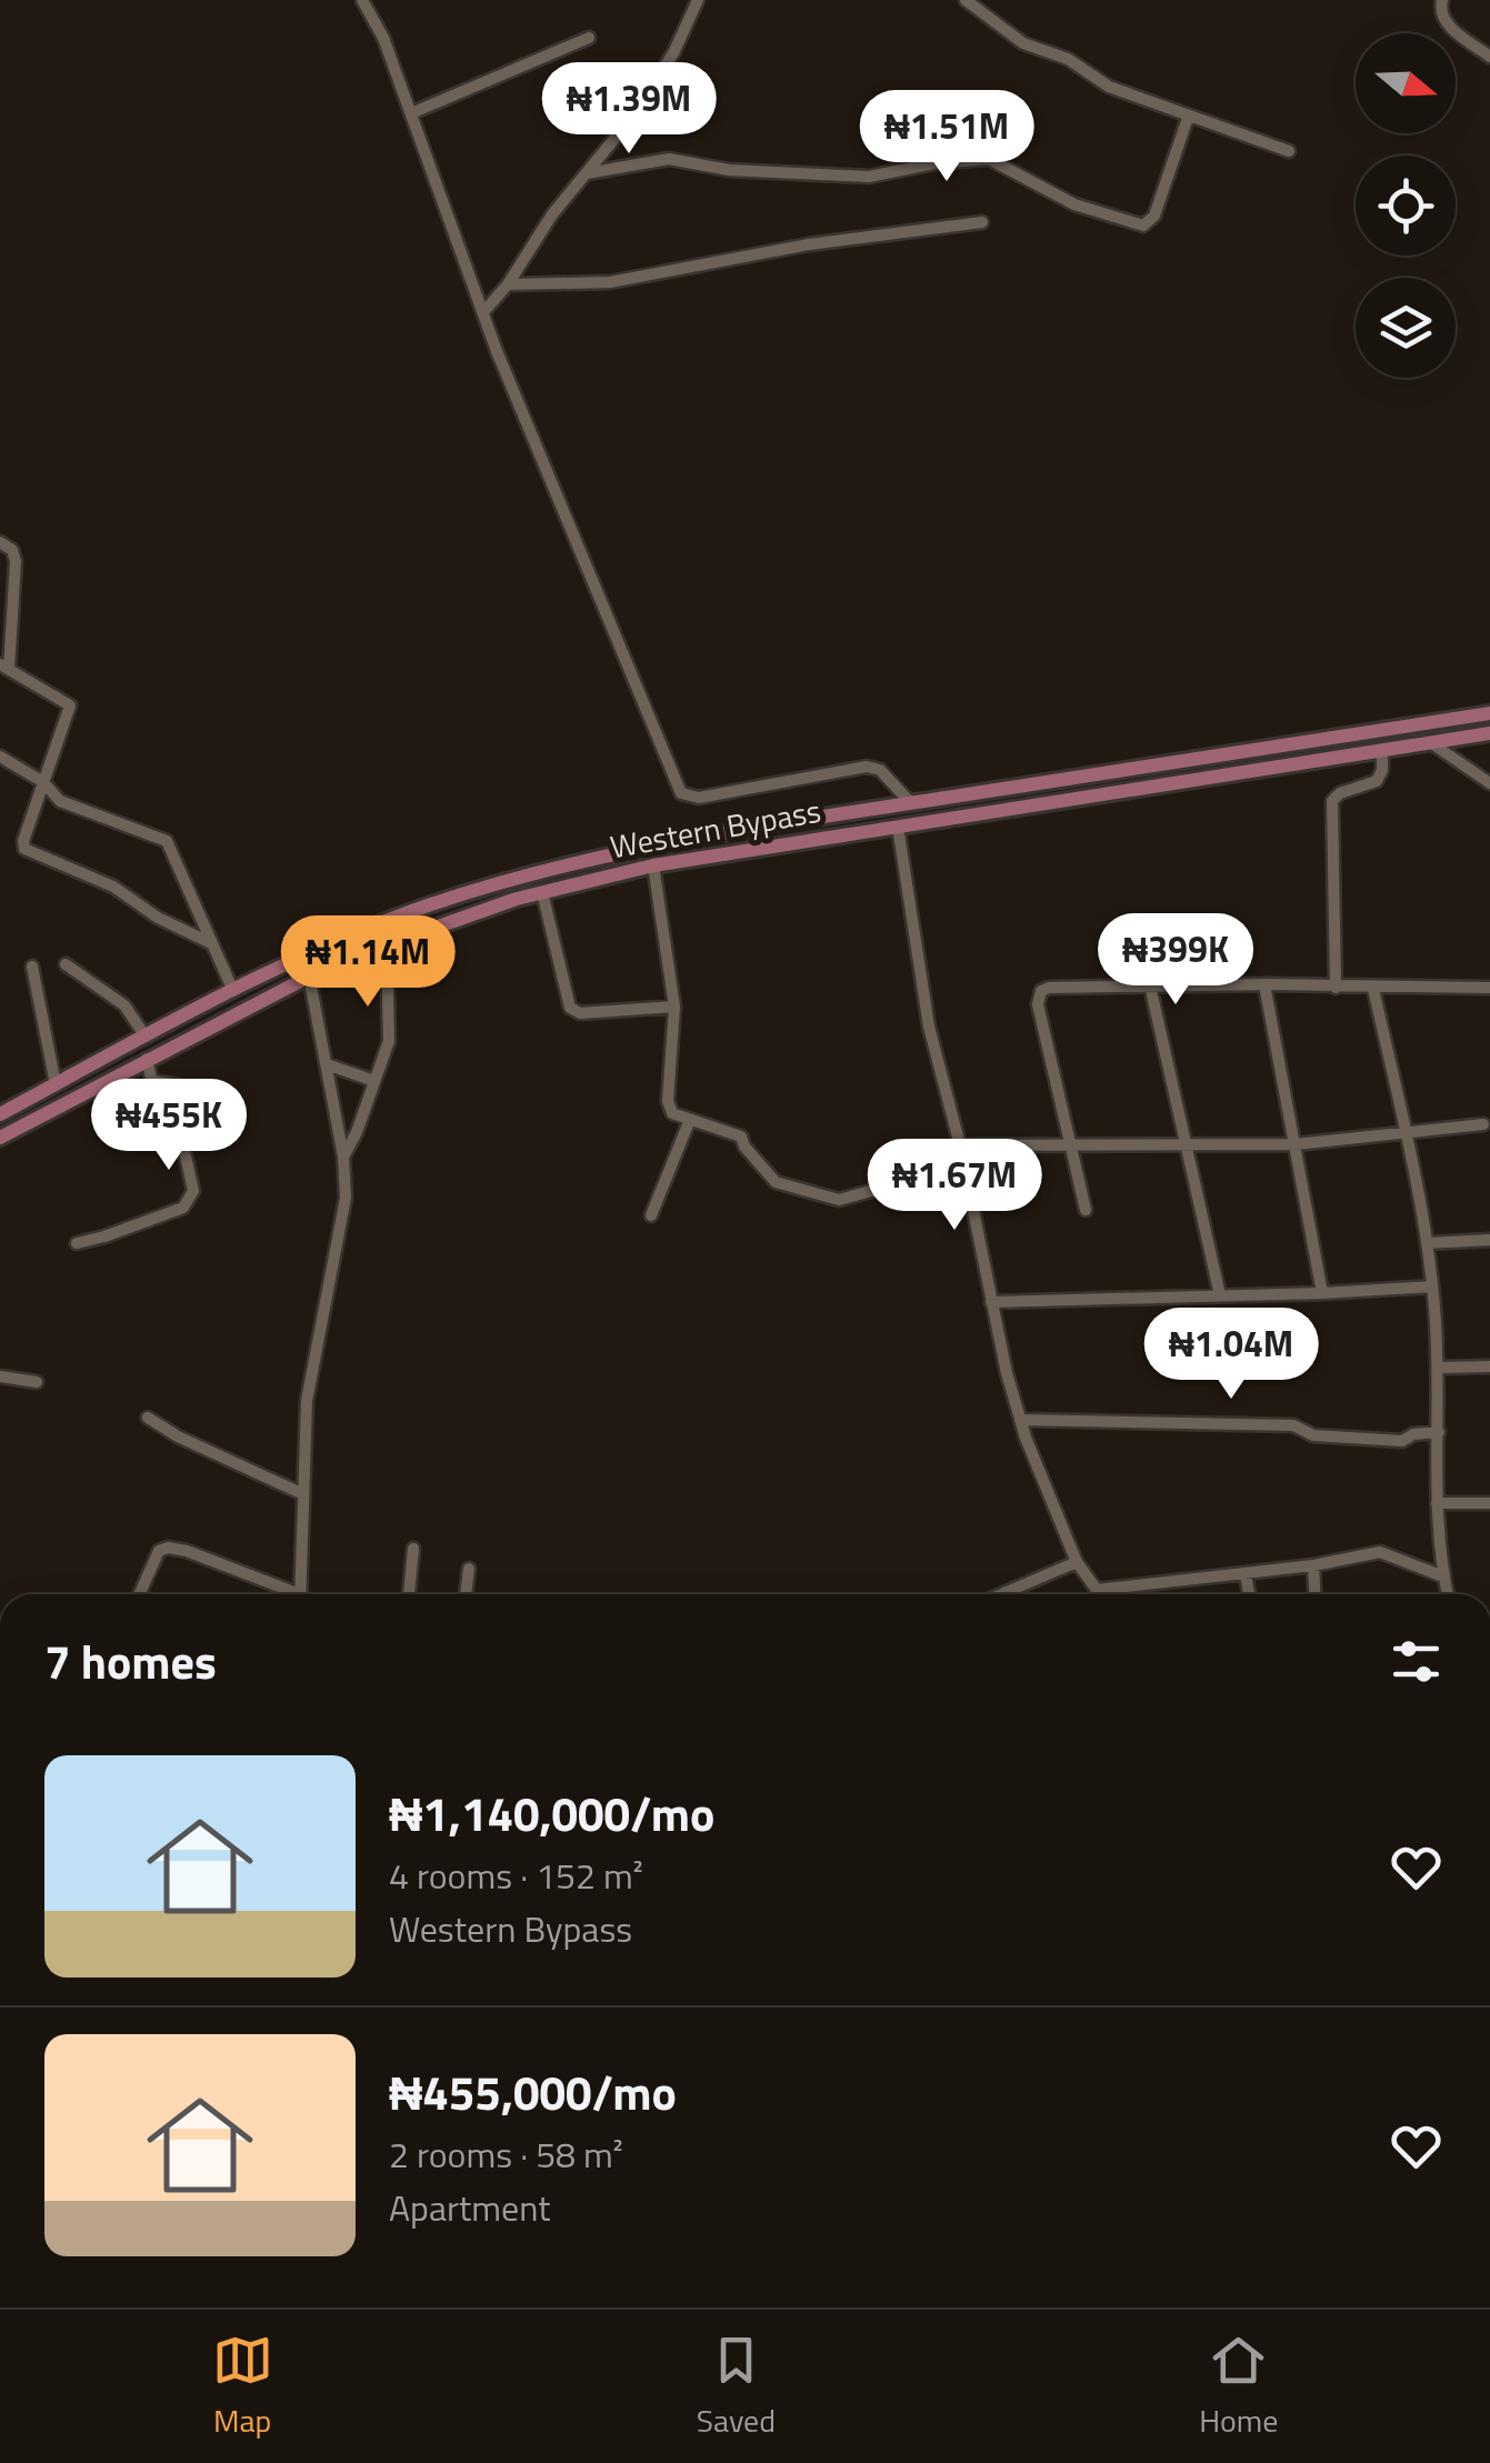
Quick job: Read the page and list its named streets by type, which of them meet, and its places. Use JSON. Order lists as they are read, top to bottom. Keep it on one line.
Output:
{"streets":{"main road":["Western Bypass"]},"north":"right","page":{"price":["₦1.39M","₦1.51M","₦399K","₦1.14M","₦455K","₦1.67M","₦1.04M"],"heading":"7 homes","list":[{"name":"₦1,140,000/mo","note":"4 rooms · 152 m² · Western Bypass"},{"name":"₦455,000/mo","note":"2 rooms · 58 m² · Apartment"}],"tabs":["Map","Saved","Home"]}}
